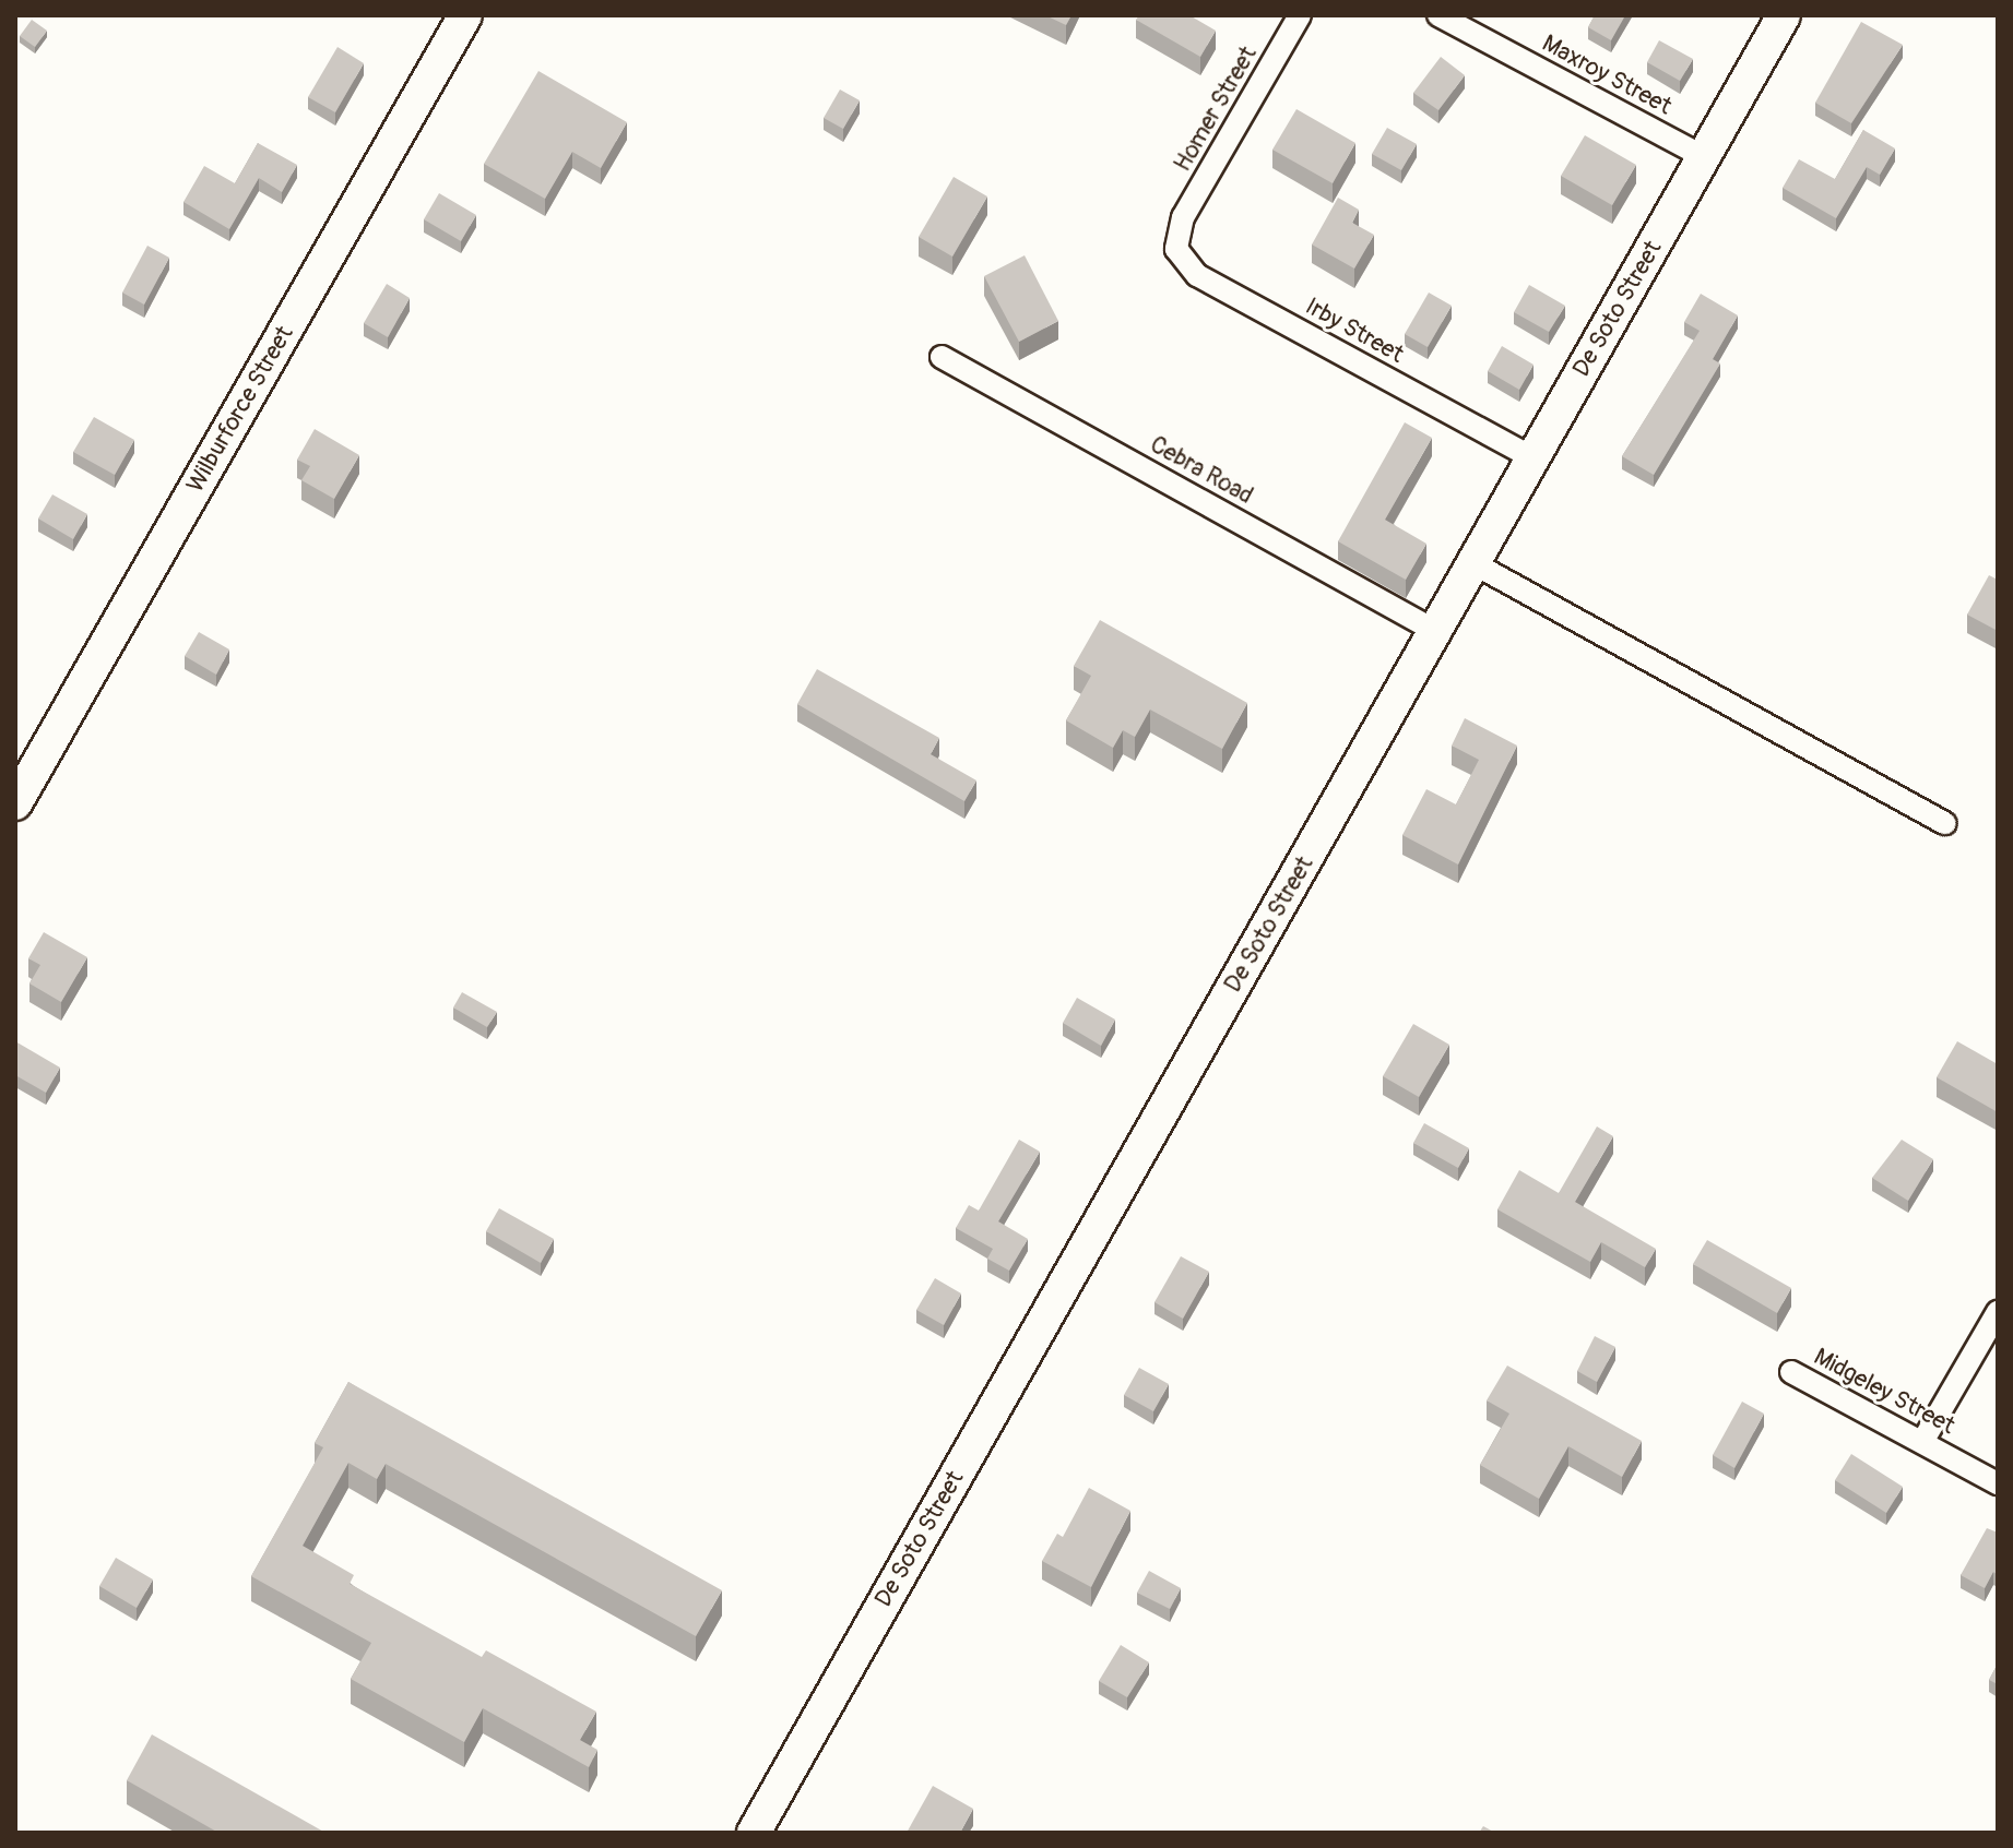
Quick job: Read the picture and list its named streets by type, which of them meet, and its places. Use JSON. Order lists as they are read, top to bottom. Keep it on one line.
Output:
{"streets":{"street":["Maxroy Street","Homer Street","De Soto Street","Irby Street","Wilburforce Street","Cebra Road","Midgeley Street"]},"crossings":[["Maxroy Street","De Soto Street"],["Homer Street","Irby Street"],["De Soto Street","Irby Street"],["De Soto Street","Cebra Road"]]}
